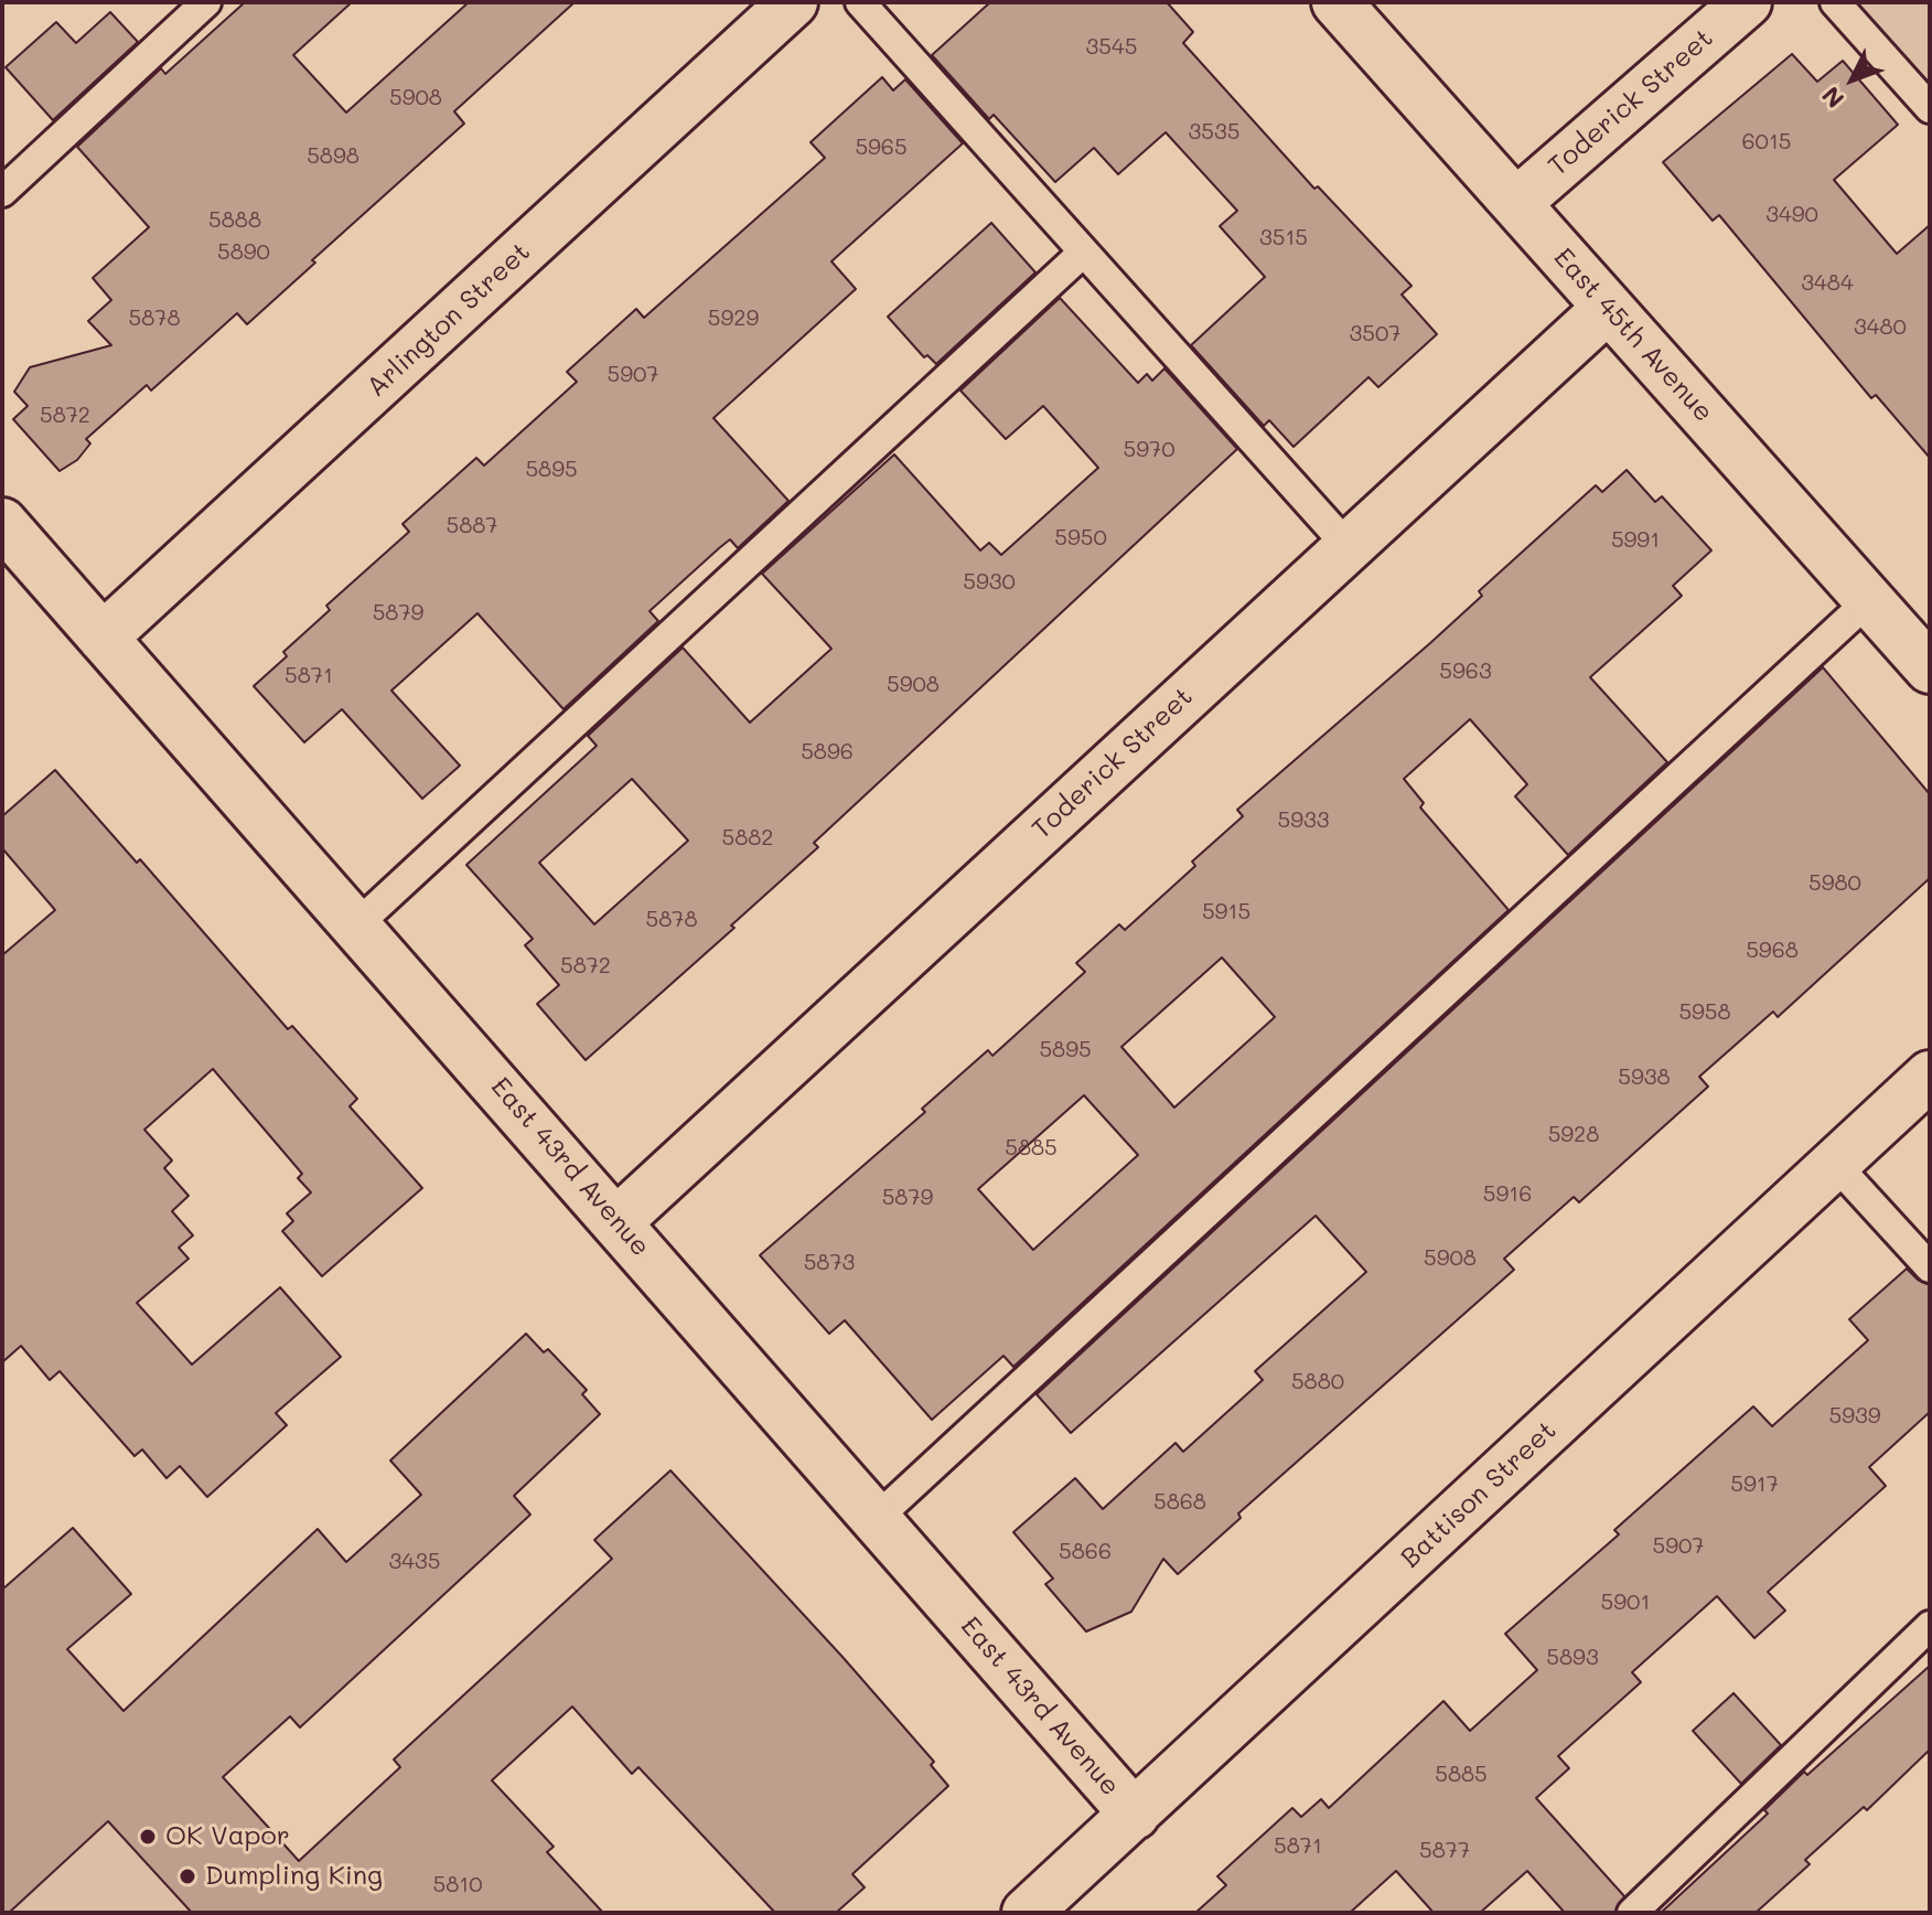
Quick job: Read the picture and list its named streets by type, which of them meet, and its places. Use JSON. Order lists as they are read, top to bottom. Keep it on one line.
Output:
{"streets":{"street":["Toderick Street","Arlington Street","East 45th Avenue","East 43rd Avenue","Battison Street"]},"crossings":[["Toderick Street","East 45th Avenue"],["Toderick Street","East 43rd Avenue"],["Arlington Street","East 43rd Avenue"],["East 43rd Avenue","Battison Street"]],"places":["OK Vapor","Dumpling King"],"house_numbers":["3545","5908","3535","6015","5965","5898","3490","5888","3515","5890","3484","5878","5929","3480","3507","5907","5872","5970","5895","5887","5950","5991","5930","5879","5963","5871","5908","5896","5933","5882","5980","5915","5878","5968","5872","5958","5895","5938","5928","5885","5916","5879","5908","5873","5880","5939","5917","5868","5907","5866","3435","5901","5893","5885","5871","5877","5810"],"north":"bottom left"}
